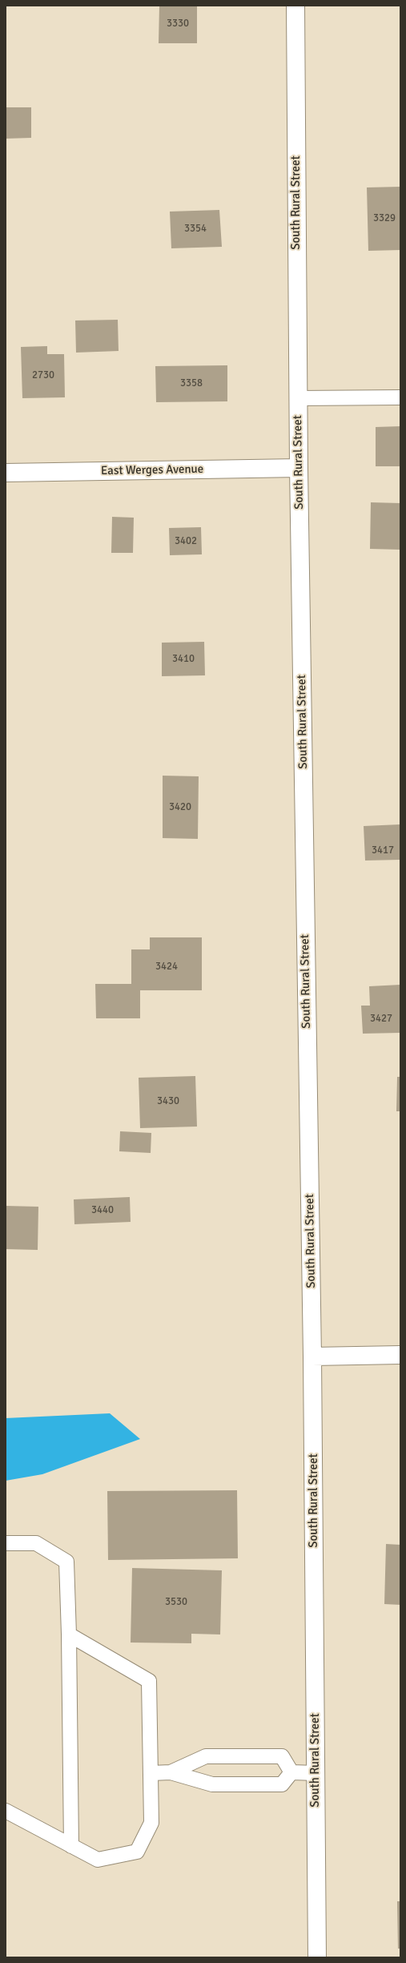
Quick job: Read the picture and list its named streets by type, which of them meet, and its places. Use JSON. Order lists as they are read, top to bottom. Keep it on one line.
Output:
{"streets":{"street":["South Rural Street","East Werges Avenue"]},"crossings":[["South Rural Street","East Werges Avenue"]],"house_numbers":["3330","3329","3354","2730","3358","3402","3410","3420","3417","3424","3427","3430","3440","3530"]}
